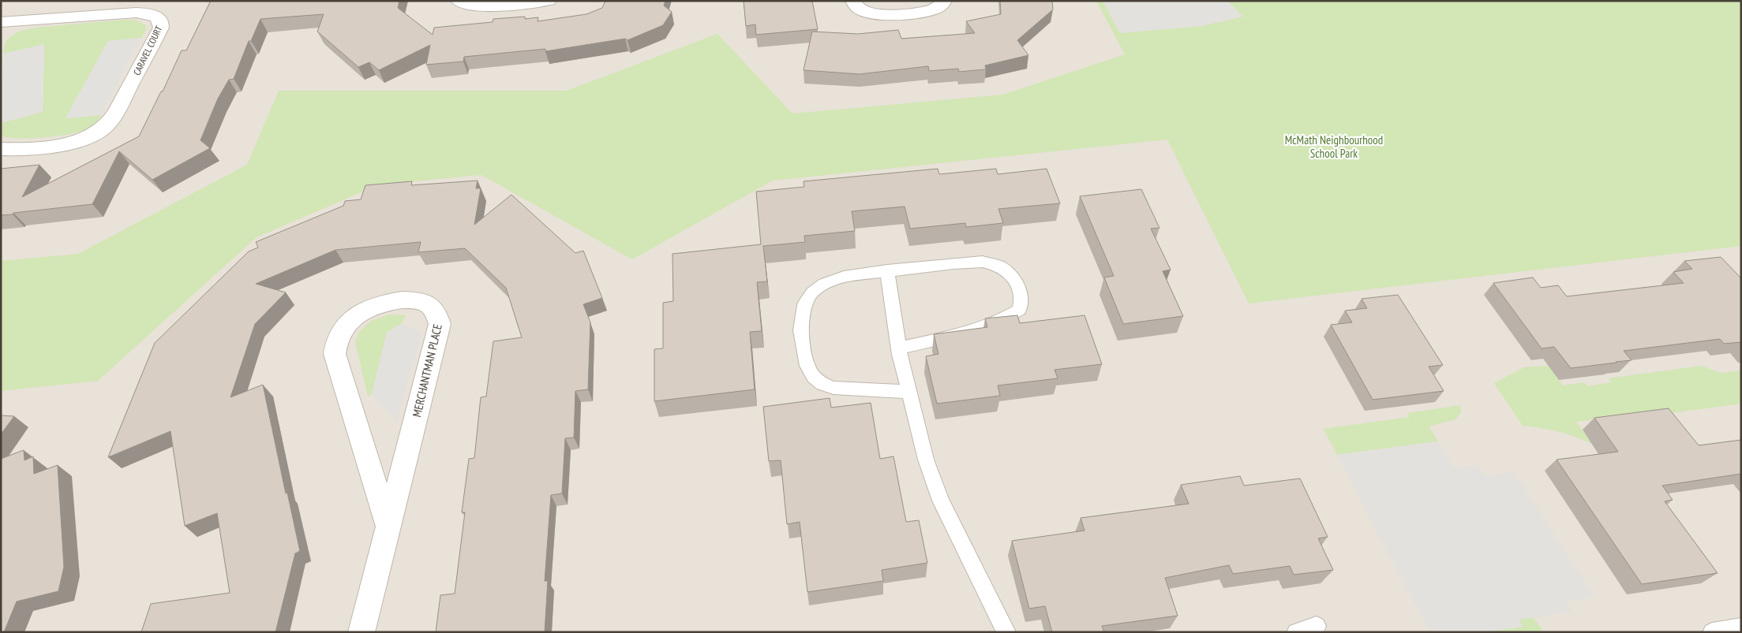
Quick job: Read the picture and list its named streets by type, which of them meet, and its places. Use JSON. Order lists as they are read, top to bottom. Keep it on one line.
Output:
{"streets":{"street":["CARAVEL COURT","MERCHANTMAN PLACE"]},"parks":["McMath Neighbourhood School Park"]}
